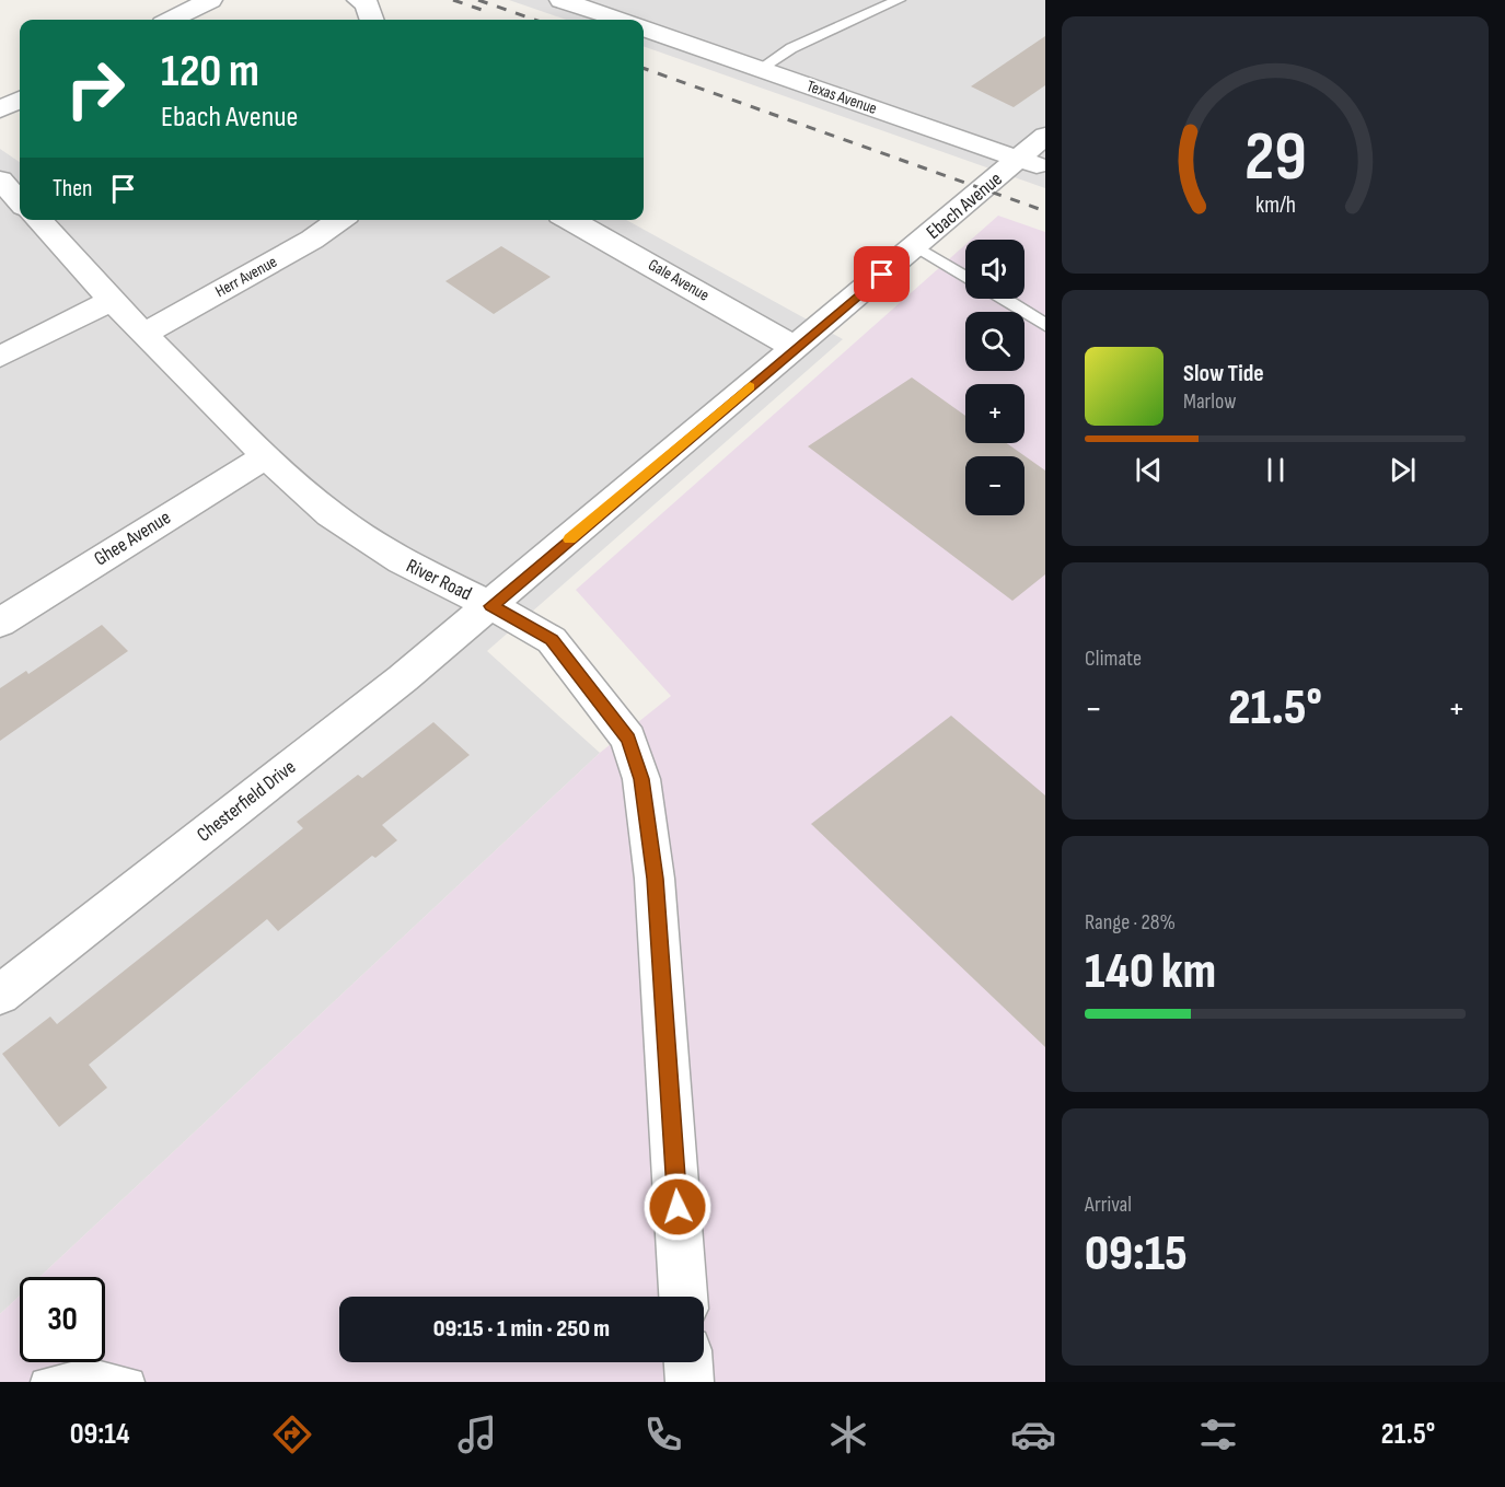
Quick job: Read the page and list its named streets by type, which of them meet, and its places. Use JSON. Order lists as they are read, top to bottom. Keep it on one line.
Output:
{"streets":{"street":["Texas Avenue","Ebach Avenue","Herr Avenue","Gale Avenue","Ghee Avenue","River Road","Chesterfield Drive"]},"crossings":[["Texas Avenue","Ebach Avenue"],["Ebach Avenue","Gale Avenue"],["Ebach Avenue","River Road"],["Ebach Avenue","Chesterfield Drive"],["Herr Avenue","River Road"],["Ghee Avenue","River Road"],["River Road","Chesterfield Drive"]],"page":{"turn":["120 m","Ebach Avenue"],"then":"Then","map_buttons":["+","−"],"song":["Slow Tide","Marlow"],"tile":["Climate",["Range · 28%","140 km"],["Arrival","09:15"]],"heat":["−","21.5°","+"],"limit":"30","trip":"09:15 · 1 min · 250 m","tabs":["09:14","21.5°"],"gauge":["29","km/h"]}}
